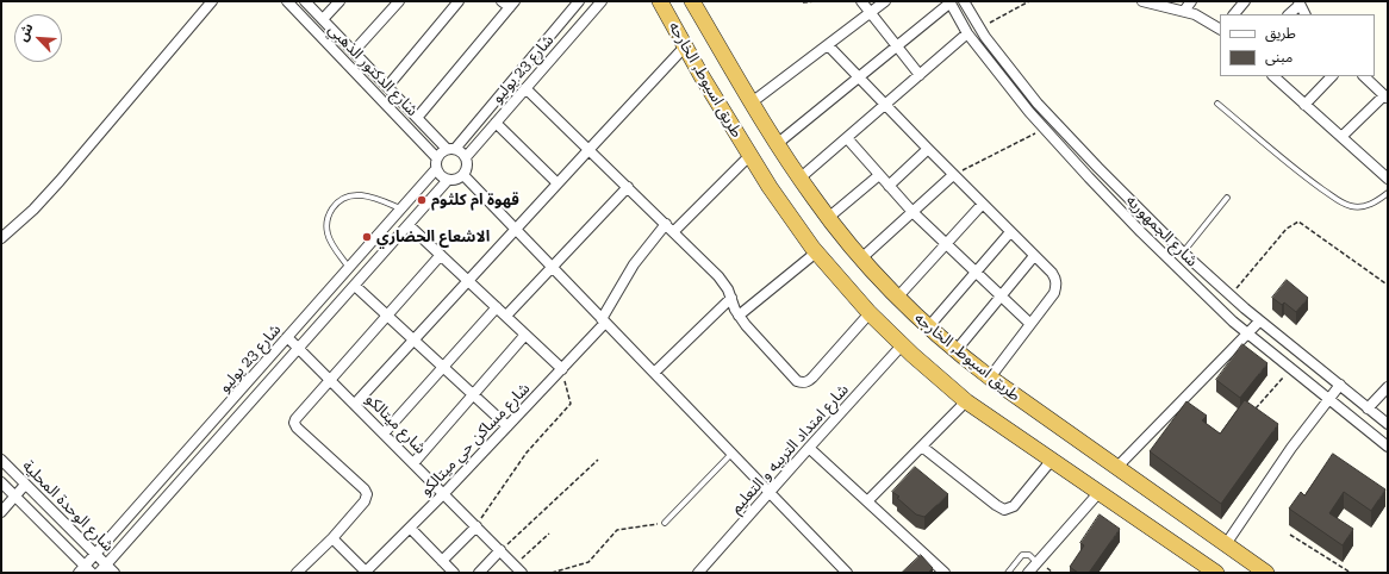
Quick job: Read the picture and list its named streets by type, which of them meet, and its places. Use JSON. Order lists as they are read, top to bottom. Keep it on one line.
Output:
{"streets":{"highway":["طريق اسيوط, الخارجه"],"street":["شارع 23 يوليو","شارع الدكتور الذهبي","شارع الجمهوريه","شارع ميتالكو","شارع مساكن حي ميتالكو","شارع امتداد التربيه و التعليم","شارع الوحدة المحلية"]},"crossings":[["شارع 23 يوليو","شارع الدكتور الذهبي"],["شارع 23 يوليو","شارع ميتالكو"],["شارع 23 يوليو","شارع الوحدة المحلية"],["طريق اسيوط, الخارجه","شارع مساكن حي ميتالكو"],["طريق اسيوط, الخارجه","شارع امتداد التربيه و التعليم"],["شارع ميتالكو","شارع مساكن حي ميتالكو"]],"places":["قهوة ام كلثوم","الاشعاع الحضاري"],"legend":["طريق","مبنى"],"north":"top left"}
